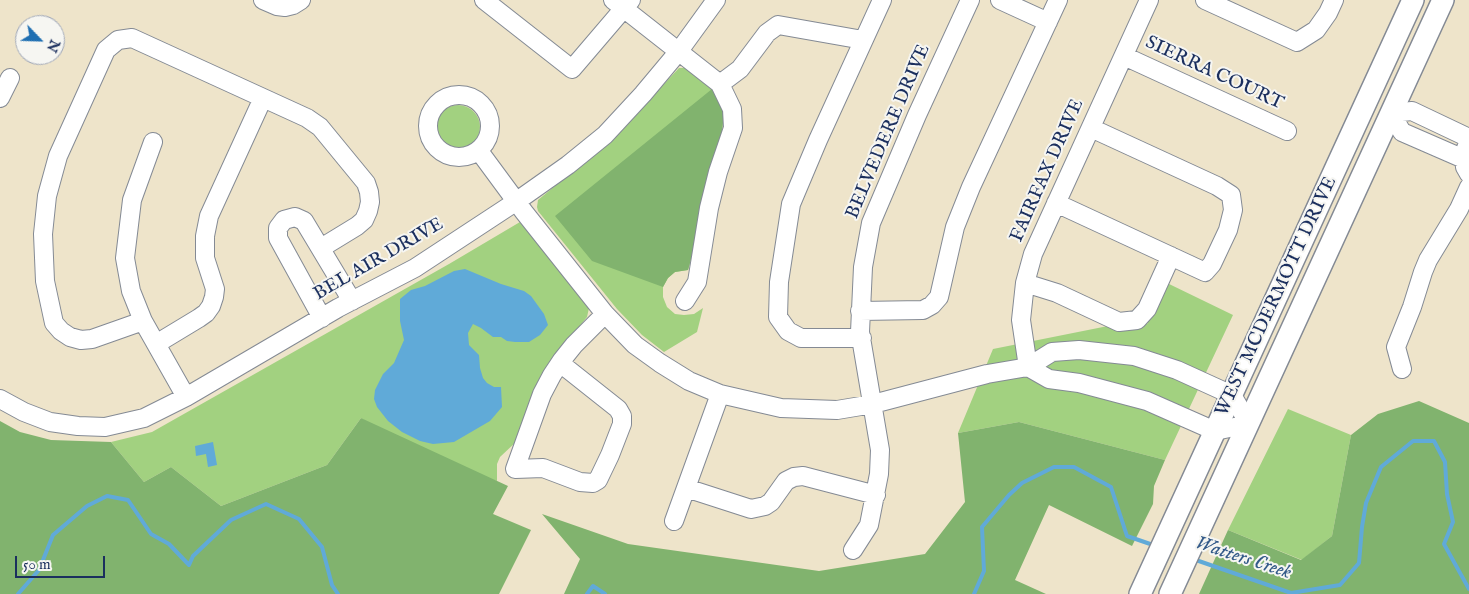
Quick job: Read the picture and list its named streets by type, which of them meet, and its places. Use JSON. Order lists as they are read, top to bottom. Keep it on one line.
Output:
{"streets":{"main road":["WEST MCDERMOTT DRIVE"],"street":["SIERRA COURT","BELVEDERE DRIVE","FAIRFAX DRIVE","BEL AIR DRIVE"]},"crossings":[["SIERRA COURT","FAIRFAX DRIVE"]],"water":["Watters Creek"],"scale_bar":"50 m","north":"bottom right"}
